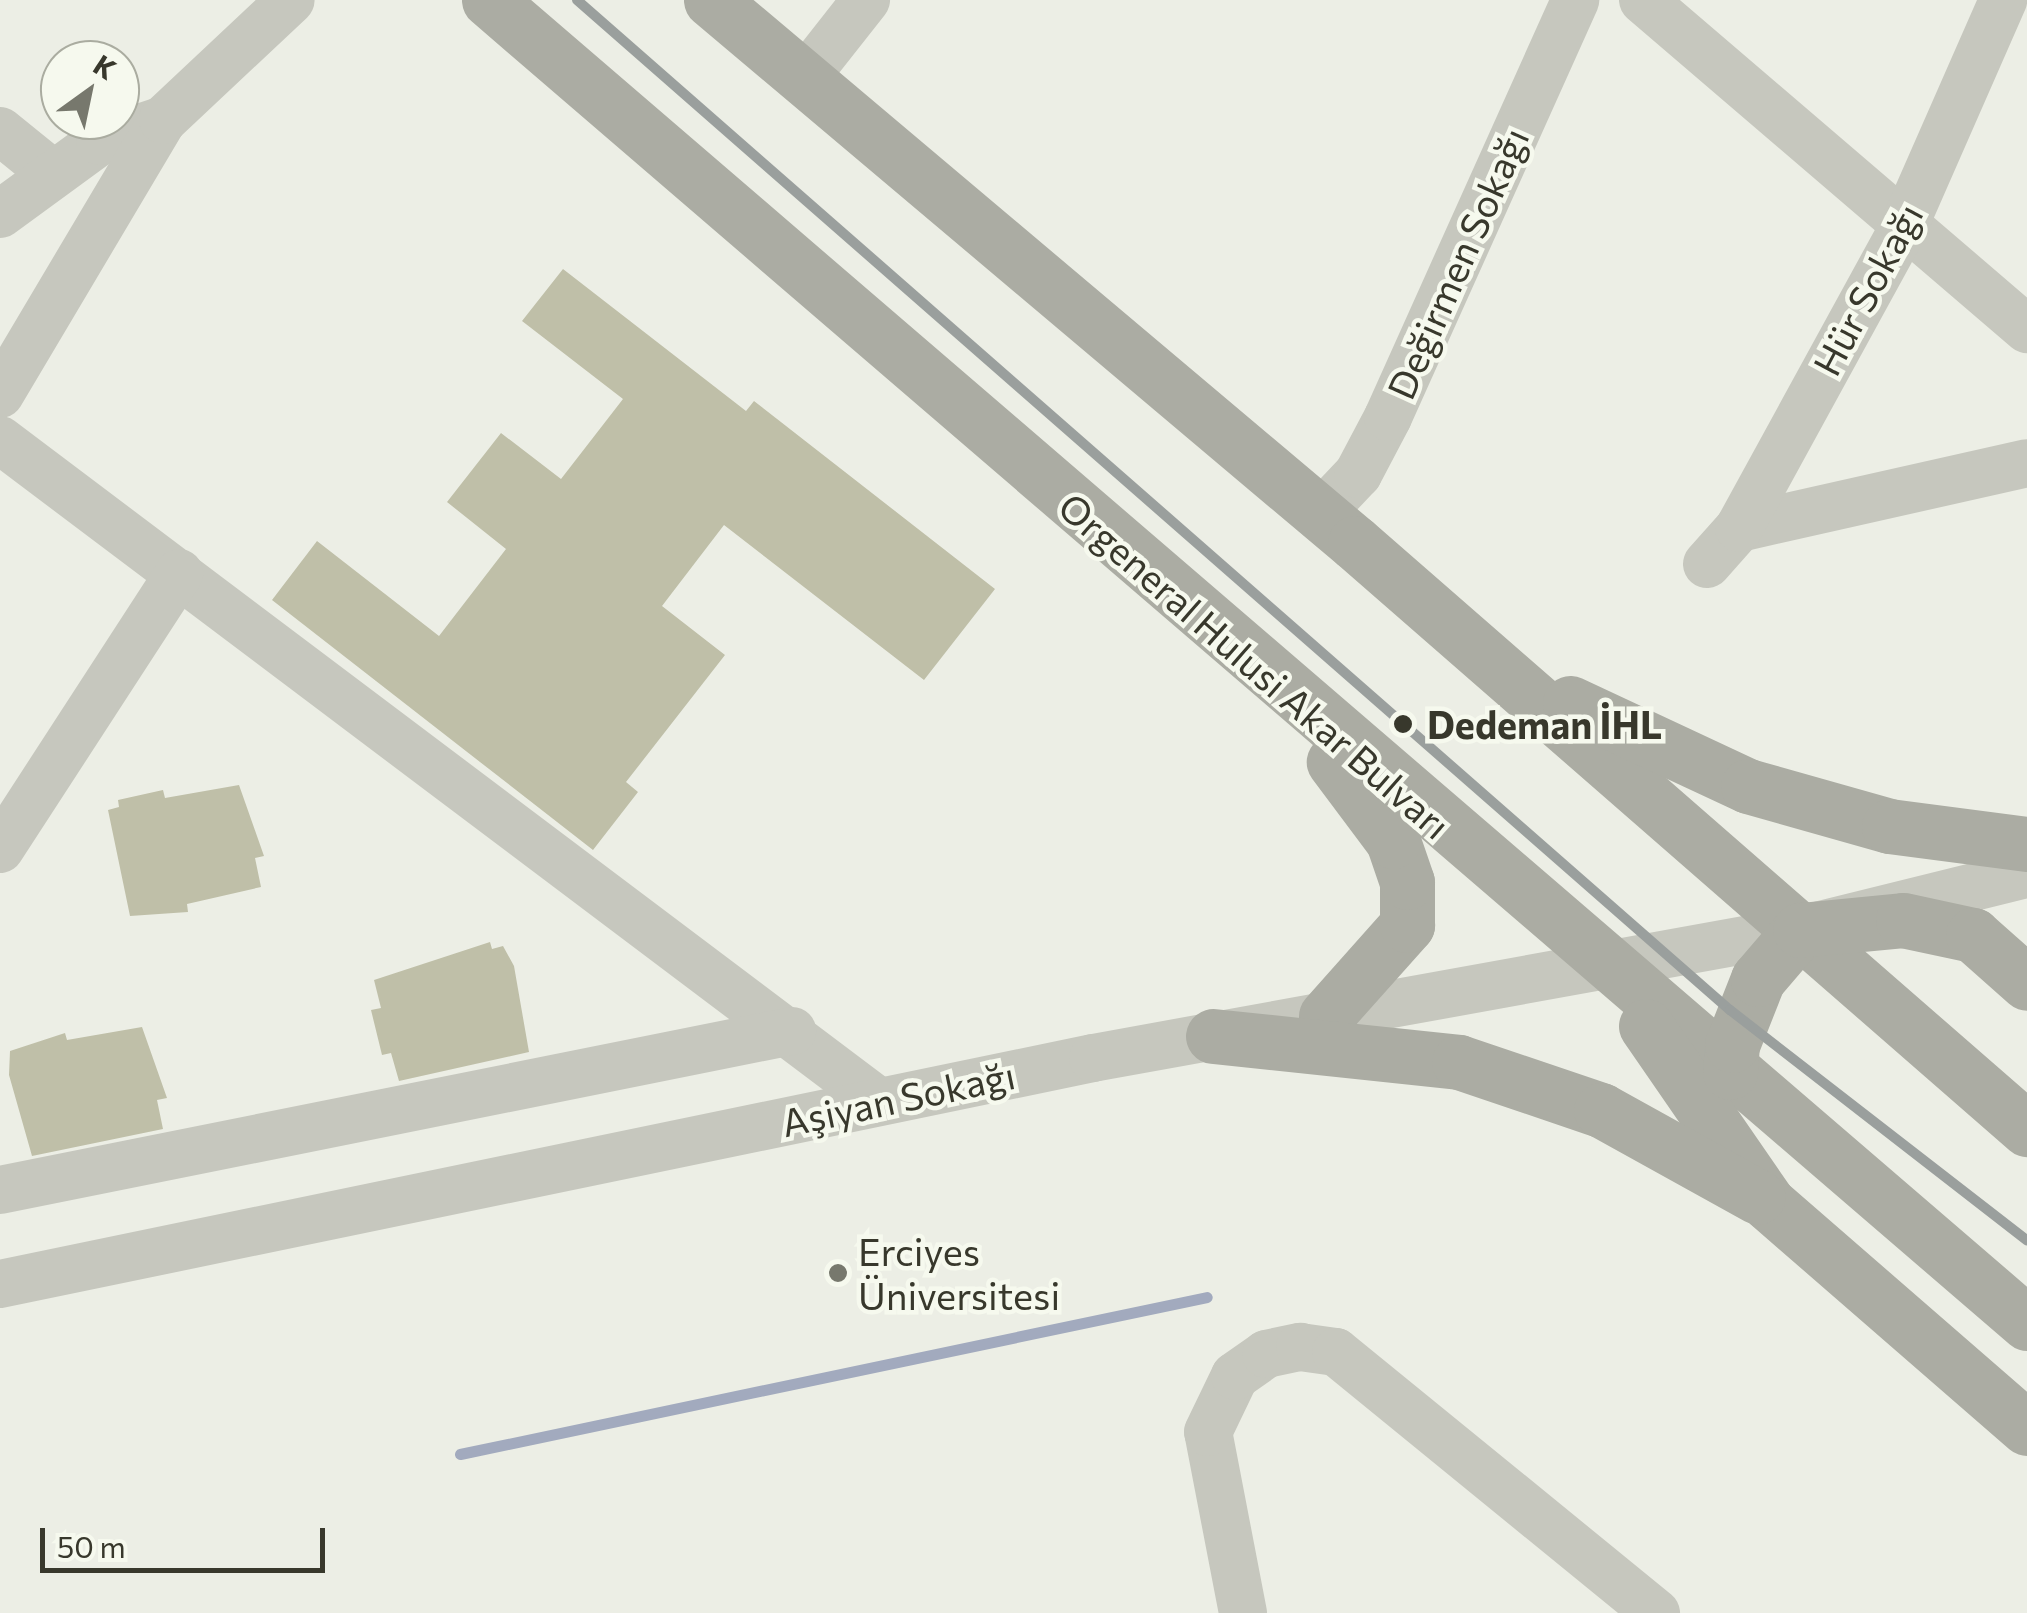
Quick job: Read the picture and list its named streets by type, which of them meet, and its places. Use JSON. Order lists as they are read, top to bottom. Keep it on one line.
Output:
{"streets":{"main road":["Orgeneral Hulusi Akar Bulvarı"],"street":["Değirmen Sokağı","Hür Sokağı","Aşiyan Sokağı"]},"crossings":[["Orgeneral Hulusi Akar Bulvarı","Aşiyan Sokağı"]],"places":["Dedeman İHL","Erciyes Üniversitesi"],"scale_bar":"50 m","north":"top right"}
